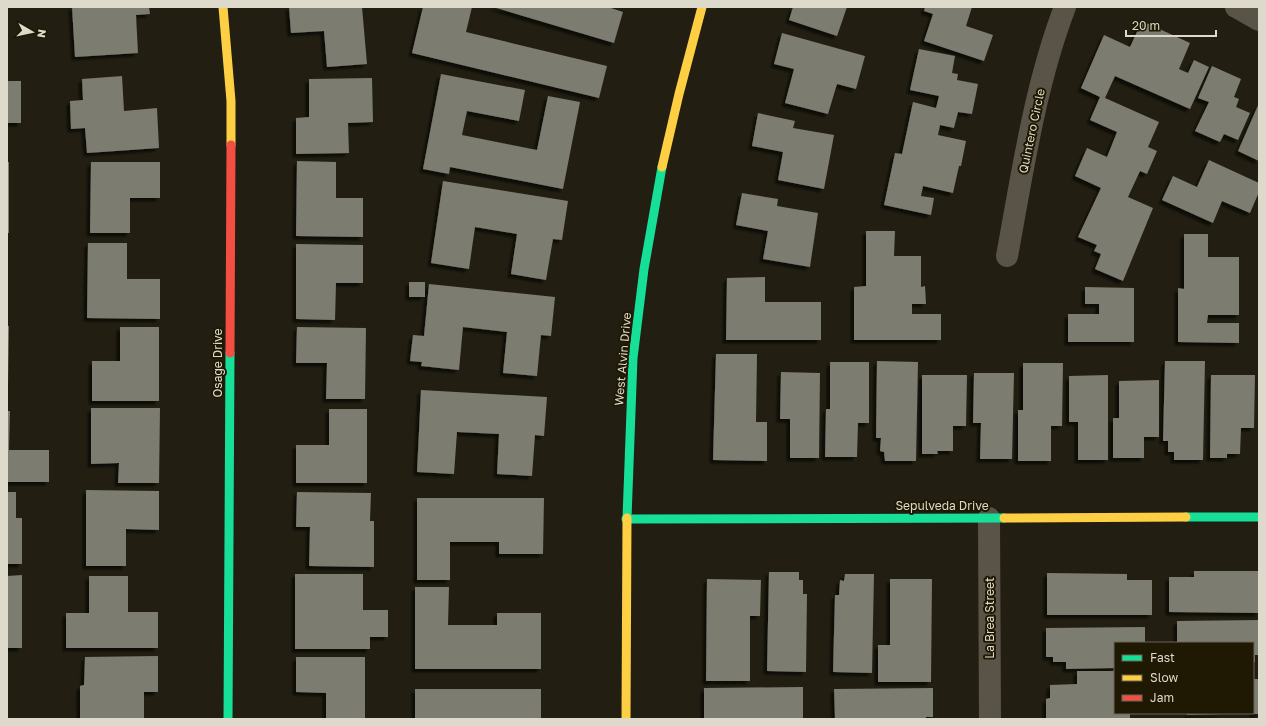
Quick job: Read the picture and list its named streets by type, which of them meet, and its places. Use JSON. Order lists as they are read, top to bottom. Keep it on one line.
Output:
{"streets":{"street":["Quintero Circle","West Alvin Drive","Osage Drive","Sepulveda Drive","La Brea Street"]},"crossings":[["West Alvin Drive","Sepulveda Drive"],["Sepulveda Drive","La Brea Street"]],"legend":["Fast","Slow","Jam"],"scale_bar":"20 m","north":"right"}
